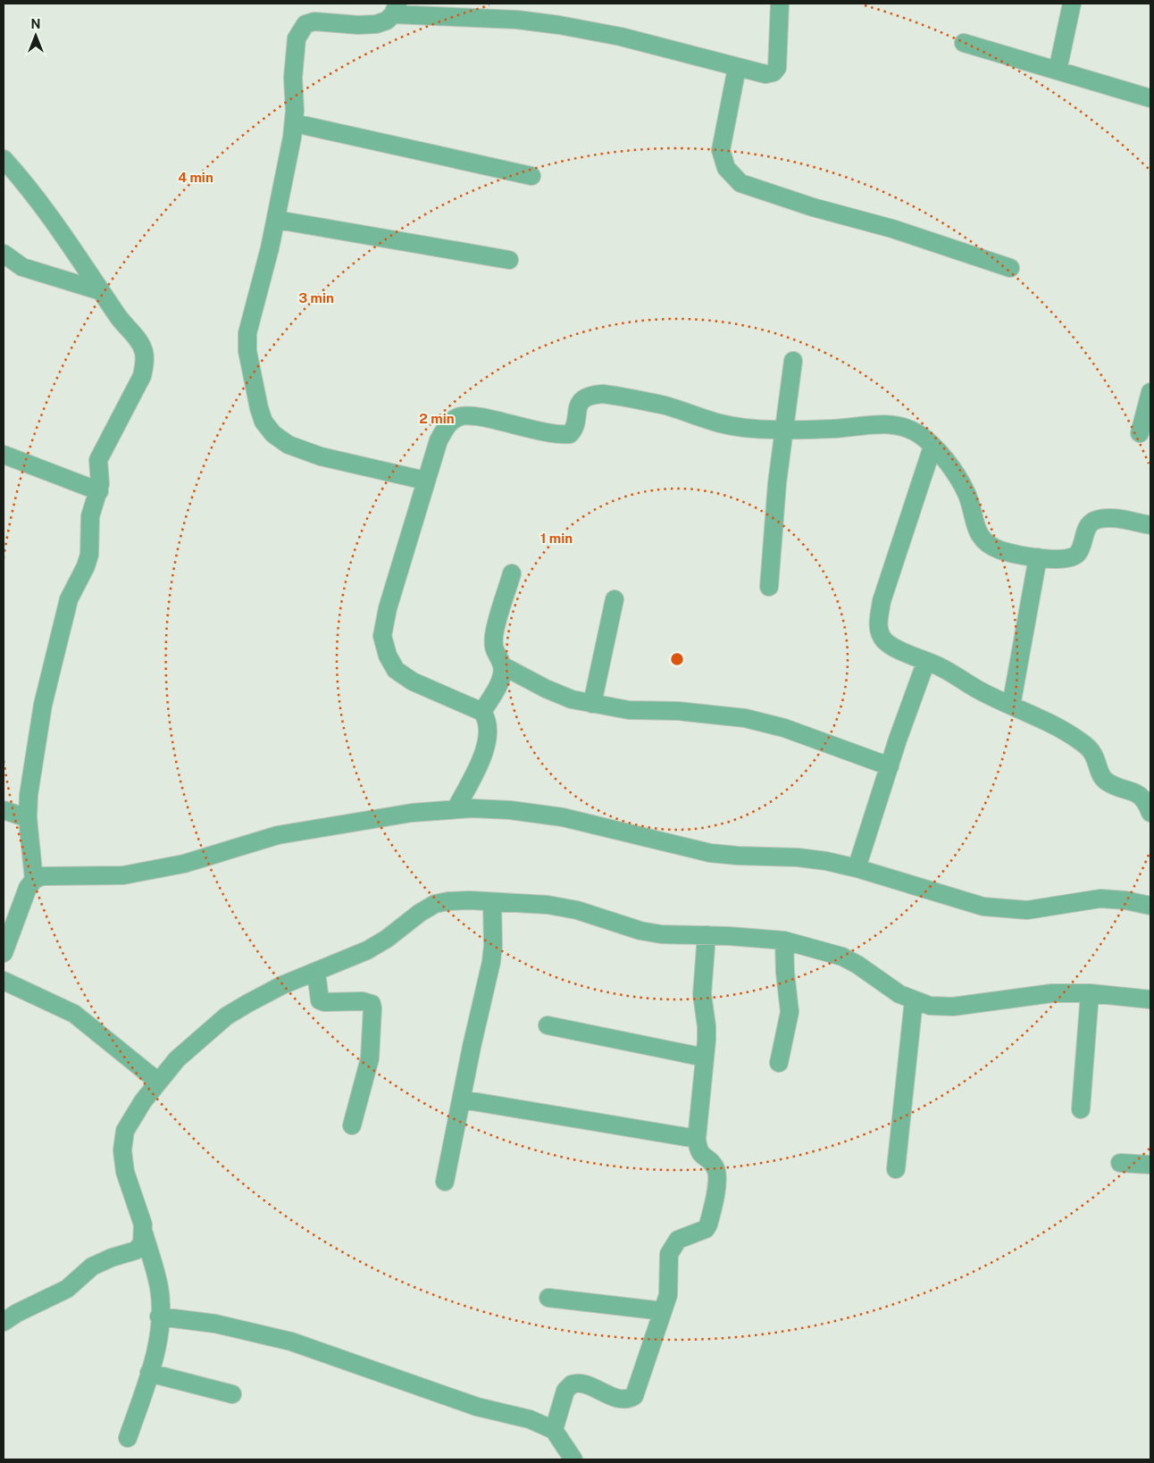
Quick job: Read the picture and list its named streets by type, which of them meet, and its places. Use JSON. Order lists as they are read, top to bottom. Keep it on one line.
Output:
{"north":"top","rings":["4 min","3 min","2 min","1 min"]}
